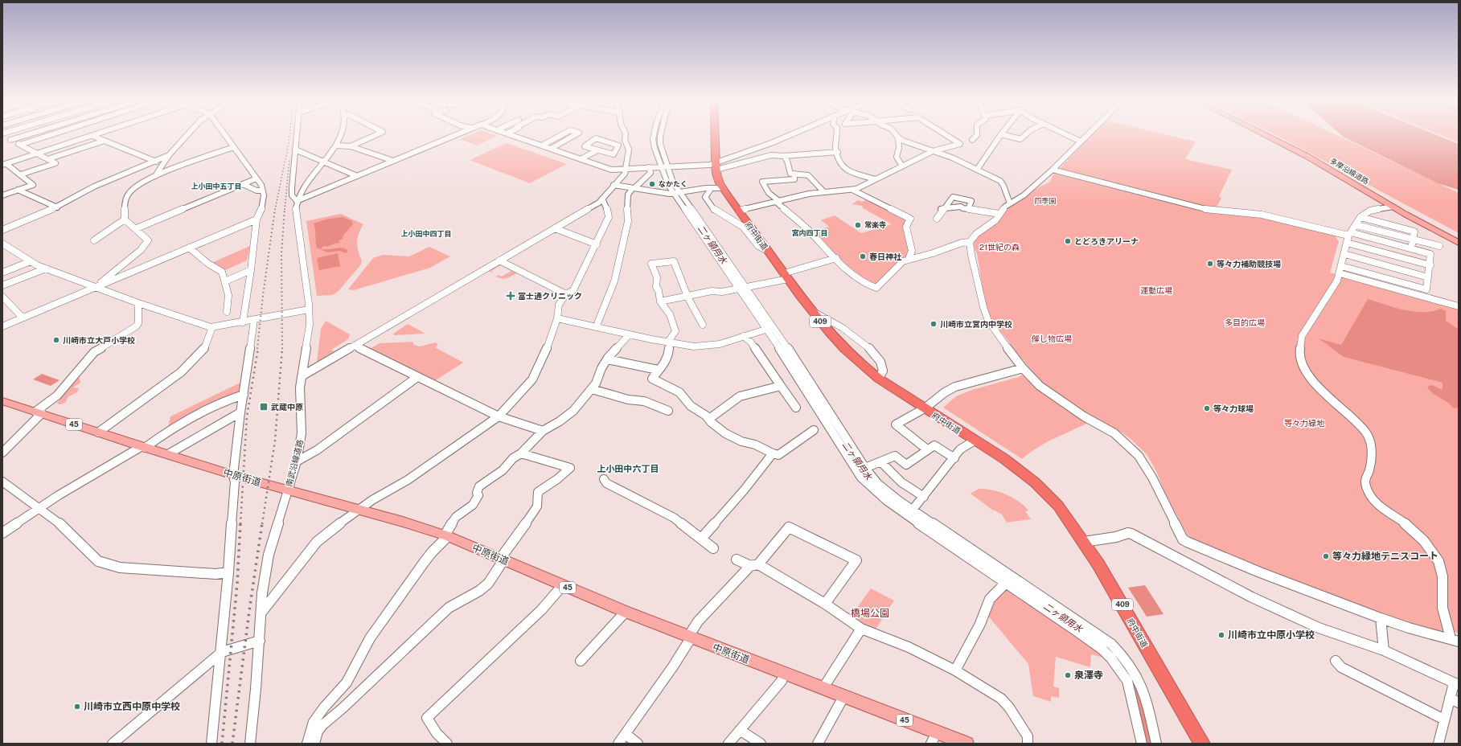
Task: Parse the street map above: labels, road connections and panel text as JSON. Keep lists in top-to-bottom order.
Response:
{
  "streets": {
    "highway": ["府中街道", "409"],
    "main road": ["多摩沿線道路", "45", "中原街道"],
    "street": ["南武沿線道路"]
  },
  "crossings": [
    ["南武沿線道路", "中原街道"]
  ],
  "districts": [
    "上小田中五丁目",
    "宮内四丁目",
    "上小田中四丁目",
    "上小田中六丁目"
  ],
  "water": ["二ヶ領用水"],
  "parks": [
    "四季園",
    "21世紀の森",
    "運動広場",
    "多目的広場",
    "催し物広場",
    "等々力緑地",
    "橋場公園"
  ],
  "places": {
    "other": [
      "なかたく",
      "常楽寺",
      "とどろきアリーナ",
      "春日神社",
      "等々力補助競技場",
      "川崎市立宮内中学校",
      "川崎市立大戸小学校",
      "等々力球場",
      "等々力緑地テニスコート",
      "川崎市立中原小学校",
      "泉澤寺",
      "川崎市立西中原中学校"
    ],
    "health": ["富士通クリニック"],
    "transit": ["武蔵中原"]
  }
}
